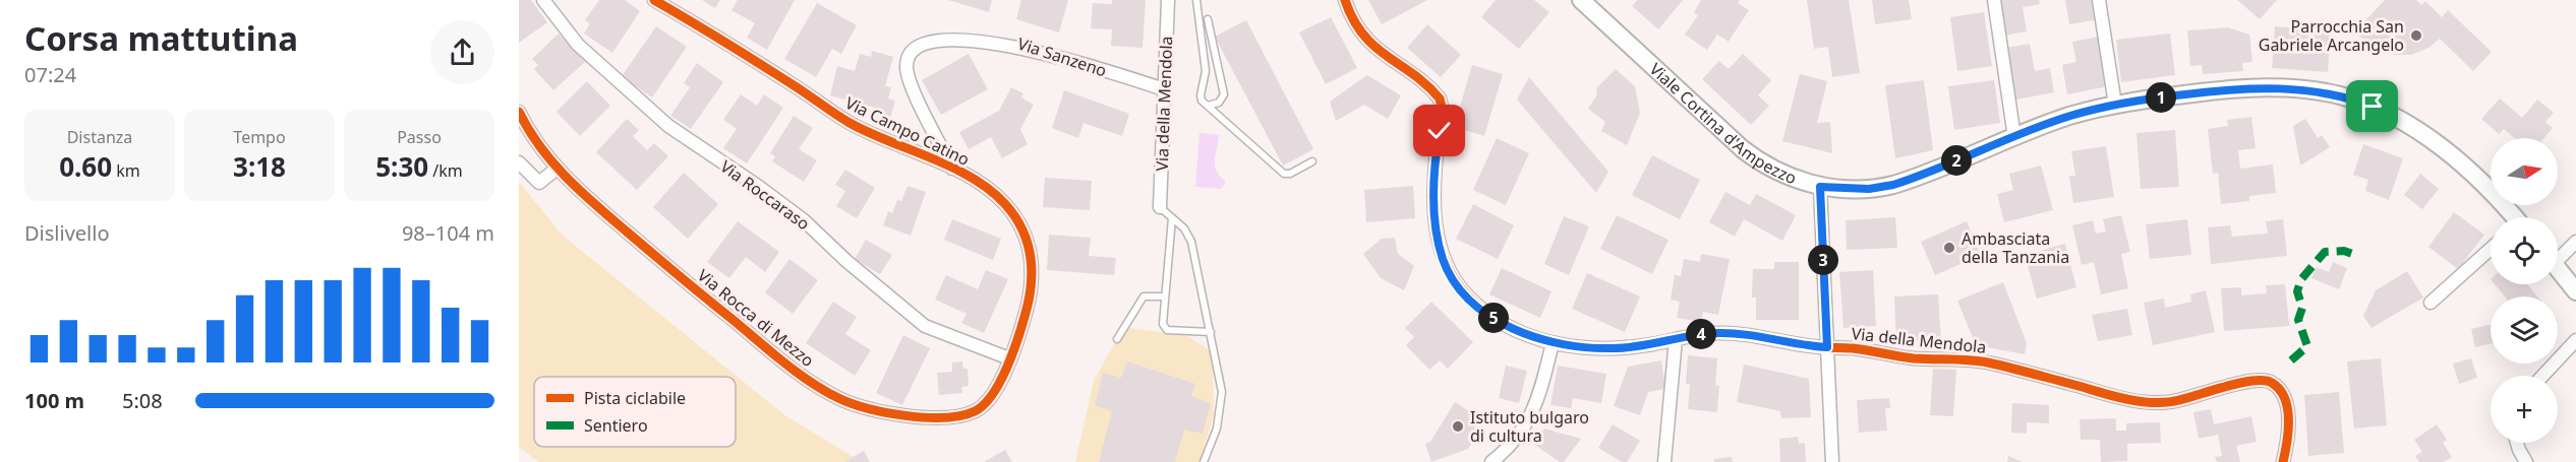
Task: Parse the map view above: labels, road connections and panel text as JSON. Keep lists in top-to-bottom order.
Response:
{
  "streets": {
    "street": [
      "Via Sanzeno",
      "Via della Mendola",
      "Viale Cortina d'Ampezzo",
      "Via Campo Catino",
      "Via Roccaraso",
      "Via Rocca di Mezzo"
    ]
  },
  "crossings": [
    ["Via Sanzeno", "Via della Mendola"],
    ["Via Sanzeno", "Via Campo Catino"],
    ["Via Campo Catino", "Via Roccaraso"],
    ["Via Campo Catino", "Via Rocca di Mezzo"],
    ["Via Roccaraso", "Via Rocca di Mezzo"]
  ],
  "places": ["Parrocchia San Gabriele Arcangelo", "Ambasciata della Tanzania", "Istituto bulgaro di cultura"],
  "legend": ["Pista ciclabile", "Sentiero"],
  "north": "right",
  "page": {
    "heading": ["Corsa mattutina", "07:24"],
    "pins": [
      "1",
      "2",
      "3",
      "5",
      "4"
    ],
    "stats": [
      ["Distanza", "0.60 km"],
      ["Tempo", "3:18"],
      ["Passo", "5:30 /km"]
    ],
    "map_buttons": "+",
    "chart": ["Dislivello", "98–104 m"],
    "list": [
      {
        "name": "100 m",
        "note": "5:08"
      }
    ]
  }
}
